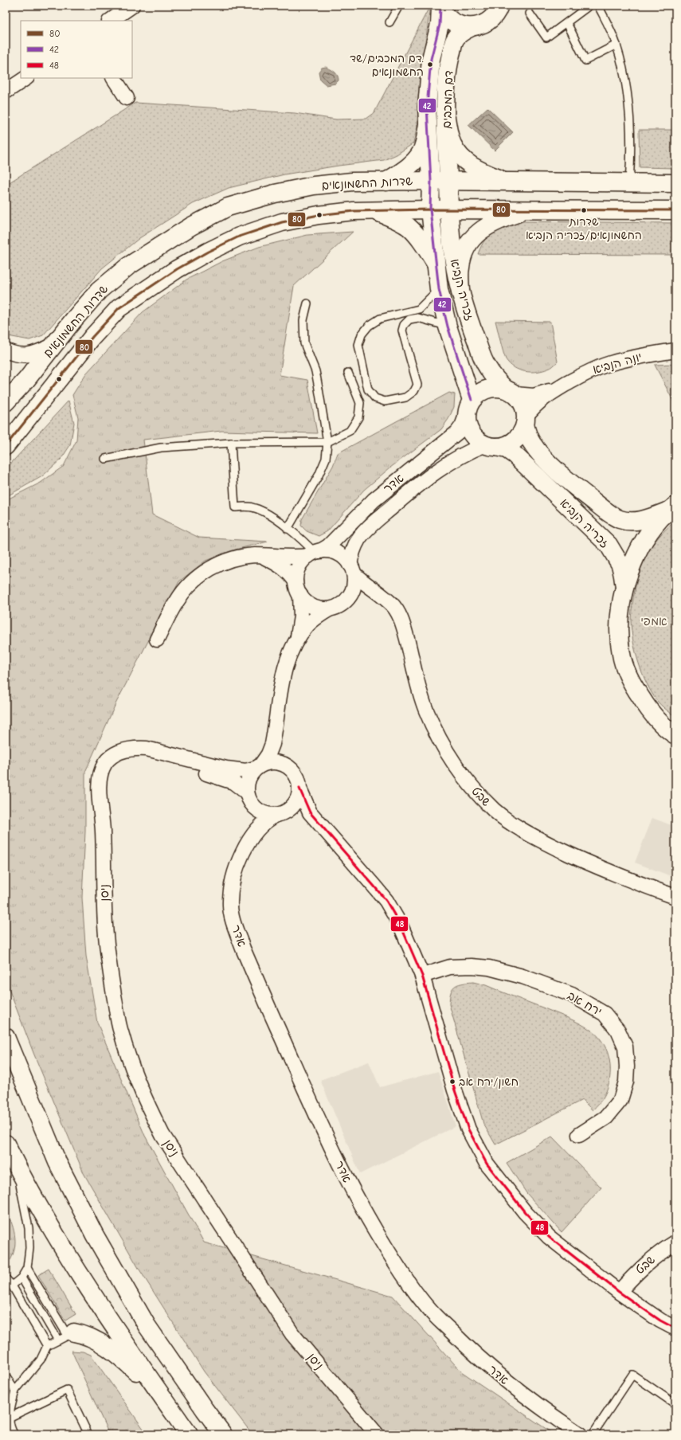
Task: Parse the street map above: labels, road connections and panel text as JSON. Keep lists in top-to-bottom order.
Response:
{
  "streets": {
    "main road": ["דם המכבים", "שדרות החשמונאים", "זכריה הנביא"],
    "street": [
      "יונה הנביא",
      "אדר",
      "שבט",
      "ניסן",
      "ירח אב"
    ]
  },
  "crossings": [
    ["דם המכבים", "שדרות החשמונאים"],
    ["דם המכבים", "זכריה הנביא"],
    ["שדרות החשמונאים", "זכריה הנביא"],
    ["זכריה הנביא", "יונה הנביא"],
    ["זכריה הנביא", "אדר"],
    ["יונה הנביא", "אדר"],
    ["אדר", "שבט"],
    ["אדר", "ניסן"]
  ],
  "parks": ["אמפי"],
  "places": ["דם המכבים/שד. החשמונאים", "שדרות החשמונאים/זכריה הנביא", "חשון/ירח אב"],
  "lines": ["transit line 42", "transit line 80", "transit line 48"],
  "legend": ["80", "42", "48"]
}
